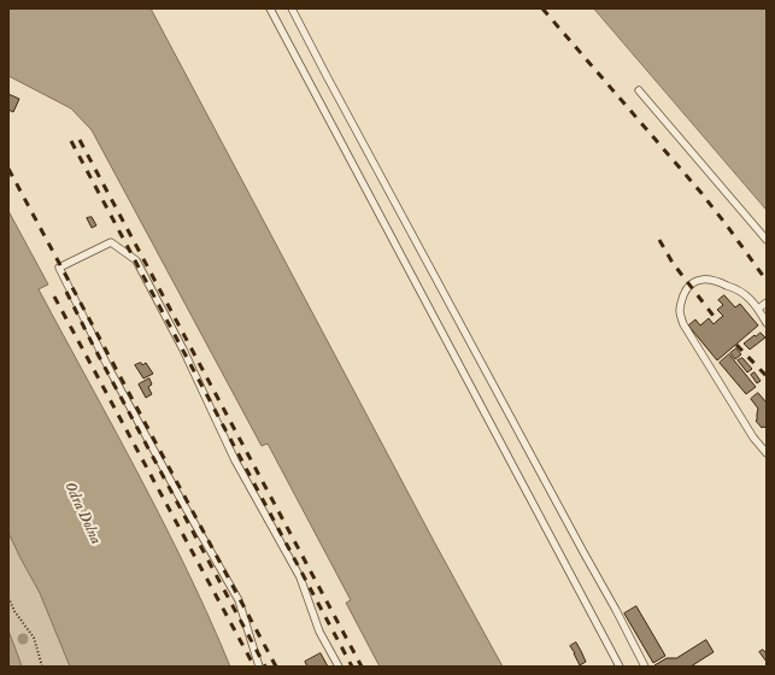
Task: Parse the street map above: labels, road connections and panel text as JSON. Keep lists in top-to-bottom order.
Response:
{
  "water": ["Odra Dolna"]
}
